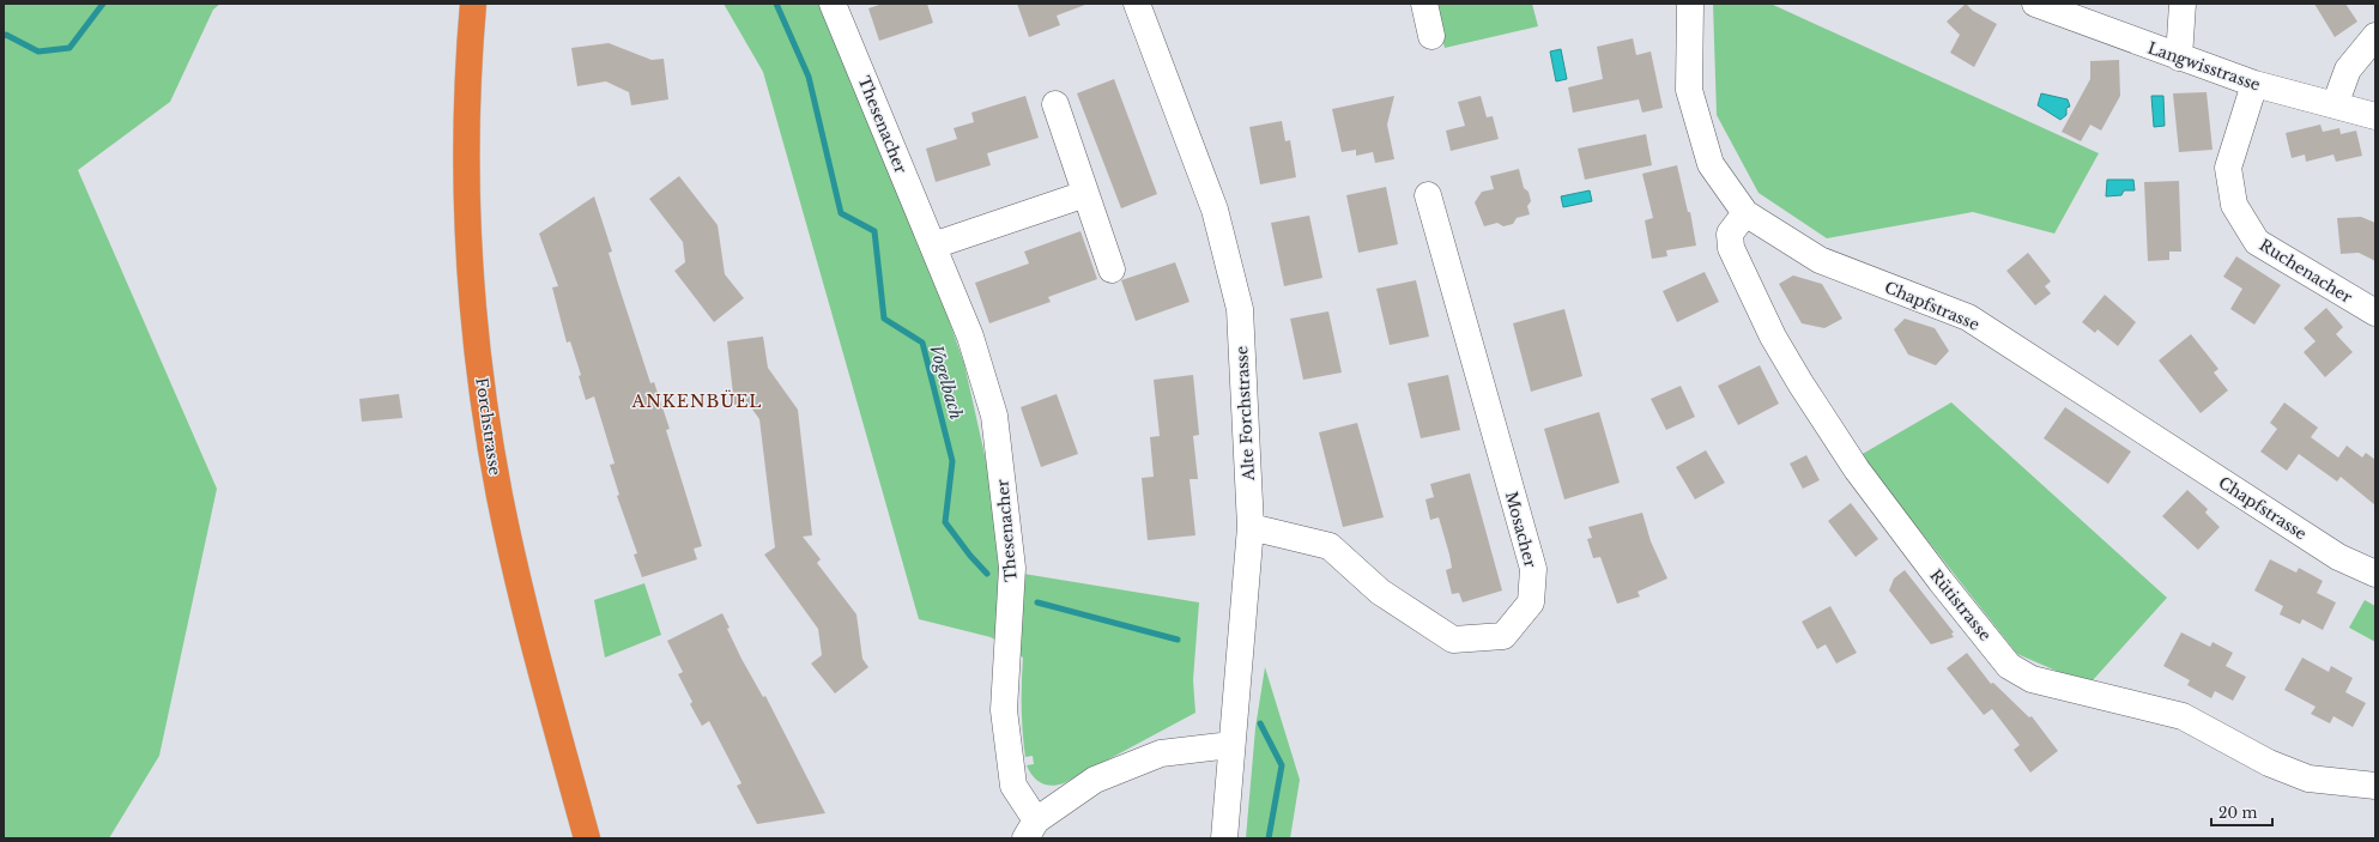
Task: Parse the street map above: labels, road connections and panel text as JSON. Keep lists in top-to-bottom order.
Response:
{
  "streets": {
    "highway": ["Forchstrasse"],
    "street": [
      "Langwisstrasse",
      "Thesenacher",
      "Ruchenacher",
      "Chapfstrasse",
      "Alte Forchstrasse",
      "Mosacher",
      "Rütistrasse"
    ]
  },
  "crossings": [
    ["Langwisstrasse", "Ruchenacher"],
    ["Chapfstrasse", "Rütistrasse"],
    ["Alte Forchstrasse", "Mosacher"]
  ],
  "districts": ["ANKENBÜEL"],
  "water": ["Vogelbach"],
  "scale_bar": "20 m"
}
